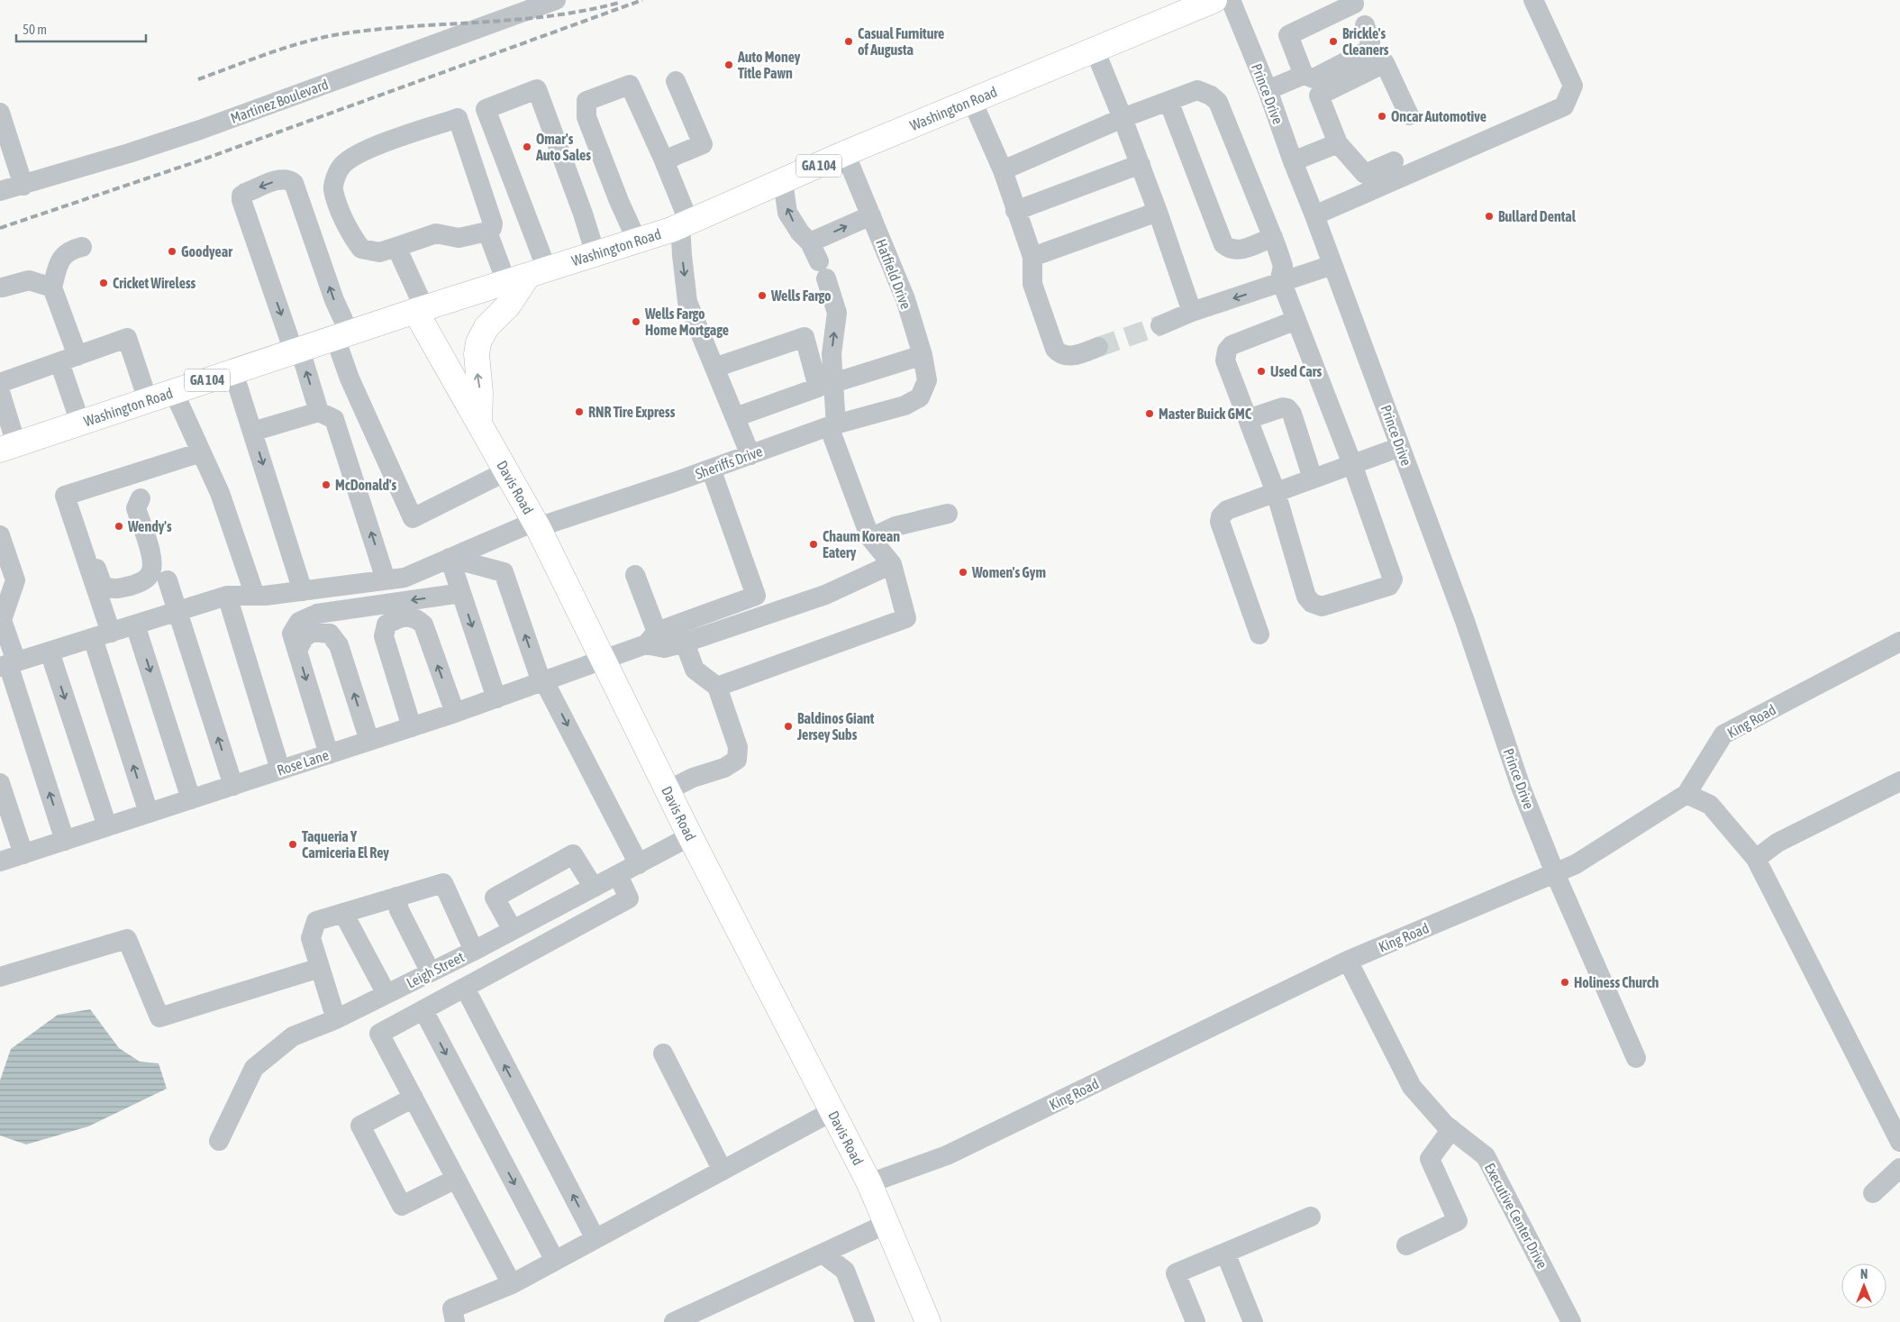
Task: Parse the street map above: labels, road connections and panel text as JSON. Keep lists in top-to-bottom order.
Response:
{
  "streets": {
    "main road": ["Washington Road", "GA 104", "Davis Road"],
    "street": [
      "Prince Drive",
      "Martinez Boulevard",
      "Hatfield Drive",
      "Sheriffs Drive",
      "King Road",
      "Rose Lane",
      "Leigh Street",
      "Executive Center Drive"
    ]
  },
  "crossings": [
    ["Prince Drive", "King Road"],
    ["Washington Road", "Hatfield Drive"],
    ["Washington Road", "Davis Road"],
    ["Hatfield Drive", "Sheriffs Drive"],
    ["Sheriffs Drive", "Davis Road"],
    ["Sheriffs Drive", "Rose Lane"],
    ["Davis Road", "King Road"],
    ["Davis Road", "Rose Lane"],
    ["Davis Road", "Leigh Street"],
    ["King Road", "Executive Center Drive"]
  ],
  "places": [
    "Casual Furniture of Augusta",
    "Brickle's Cleaners",
    "Auto Money Title Pawn",
    "Oncar Automotive",
    "Omar's Auto Sales",
    "Bullard Dental",
    "Goodyear",
    "Cricket Wireless",
    "Wells Fargo",
    "Wells Fargo Home Mortgage",
    "Used Cars",
    "RNR Tire Express",
    "Master Buick GMC",
    "McDonald's",
    "Wendy's",
    "Chaum Korean Eatery",
    "Women's Gym",
    "Baldinos Giant Jersey Subs",
    "Taqueria Y Carniceria El Rey",
    "Holiness Church"
  ],
  "scale_bar": "50 m",
  "north": "top"
}
